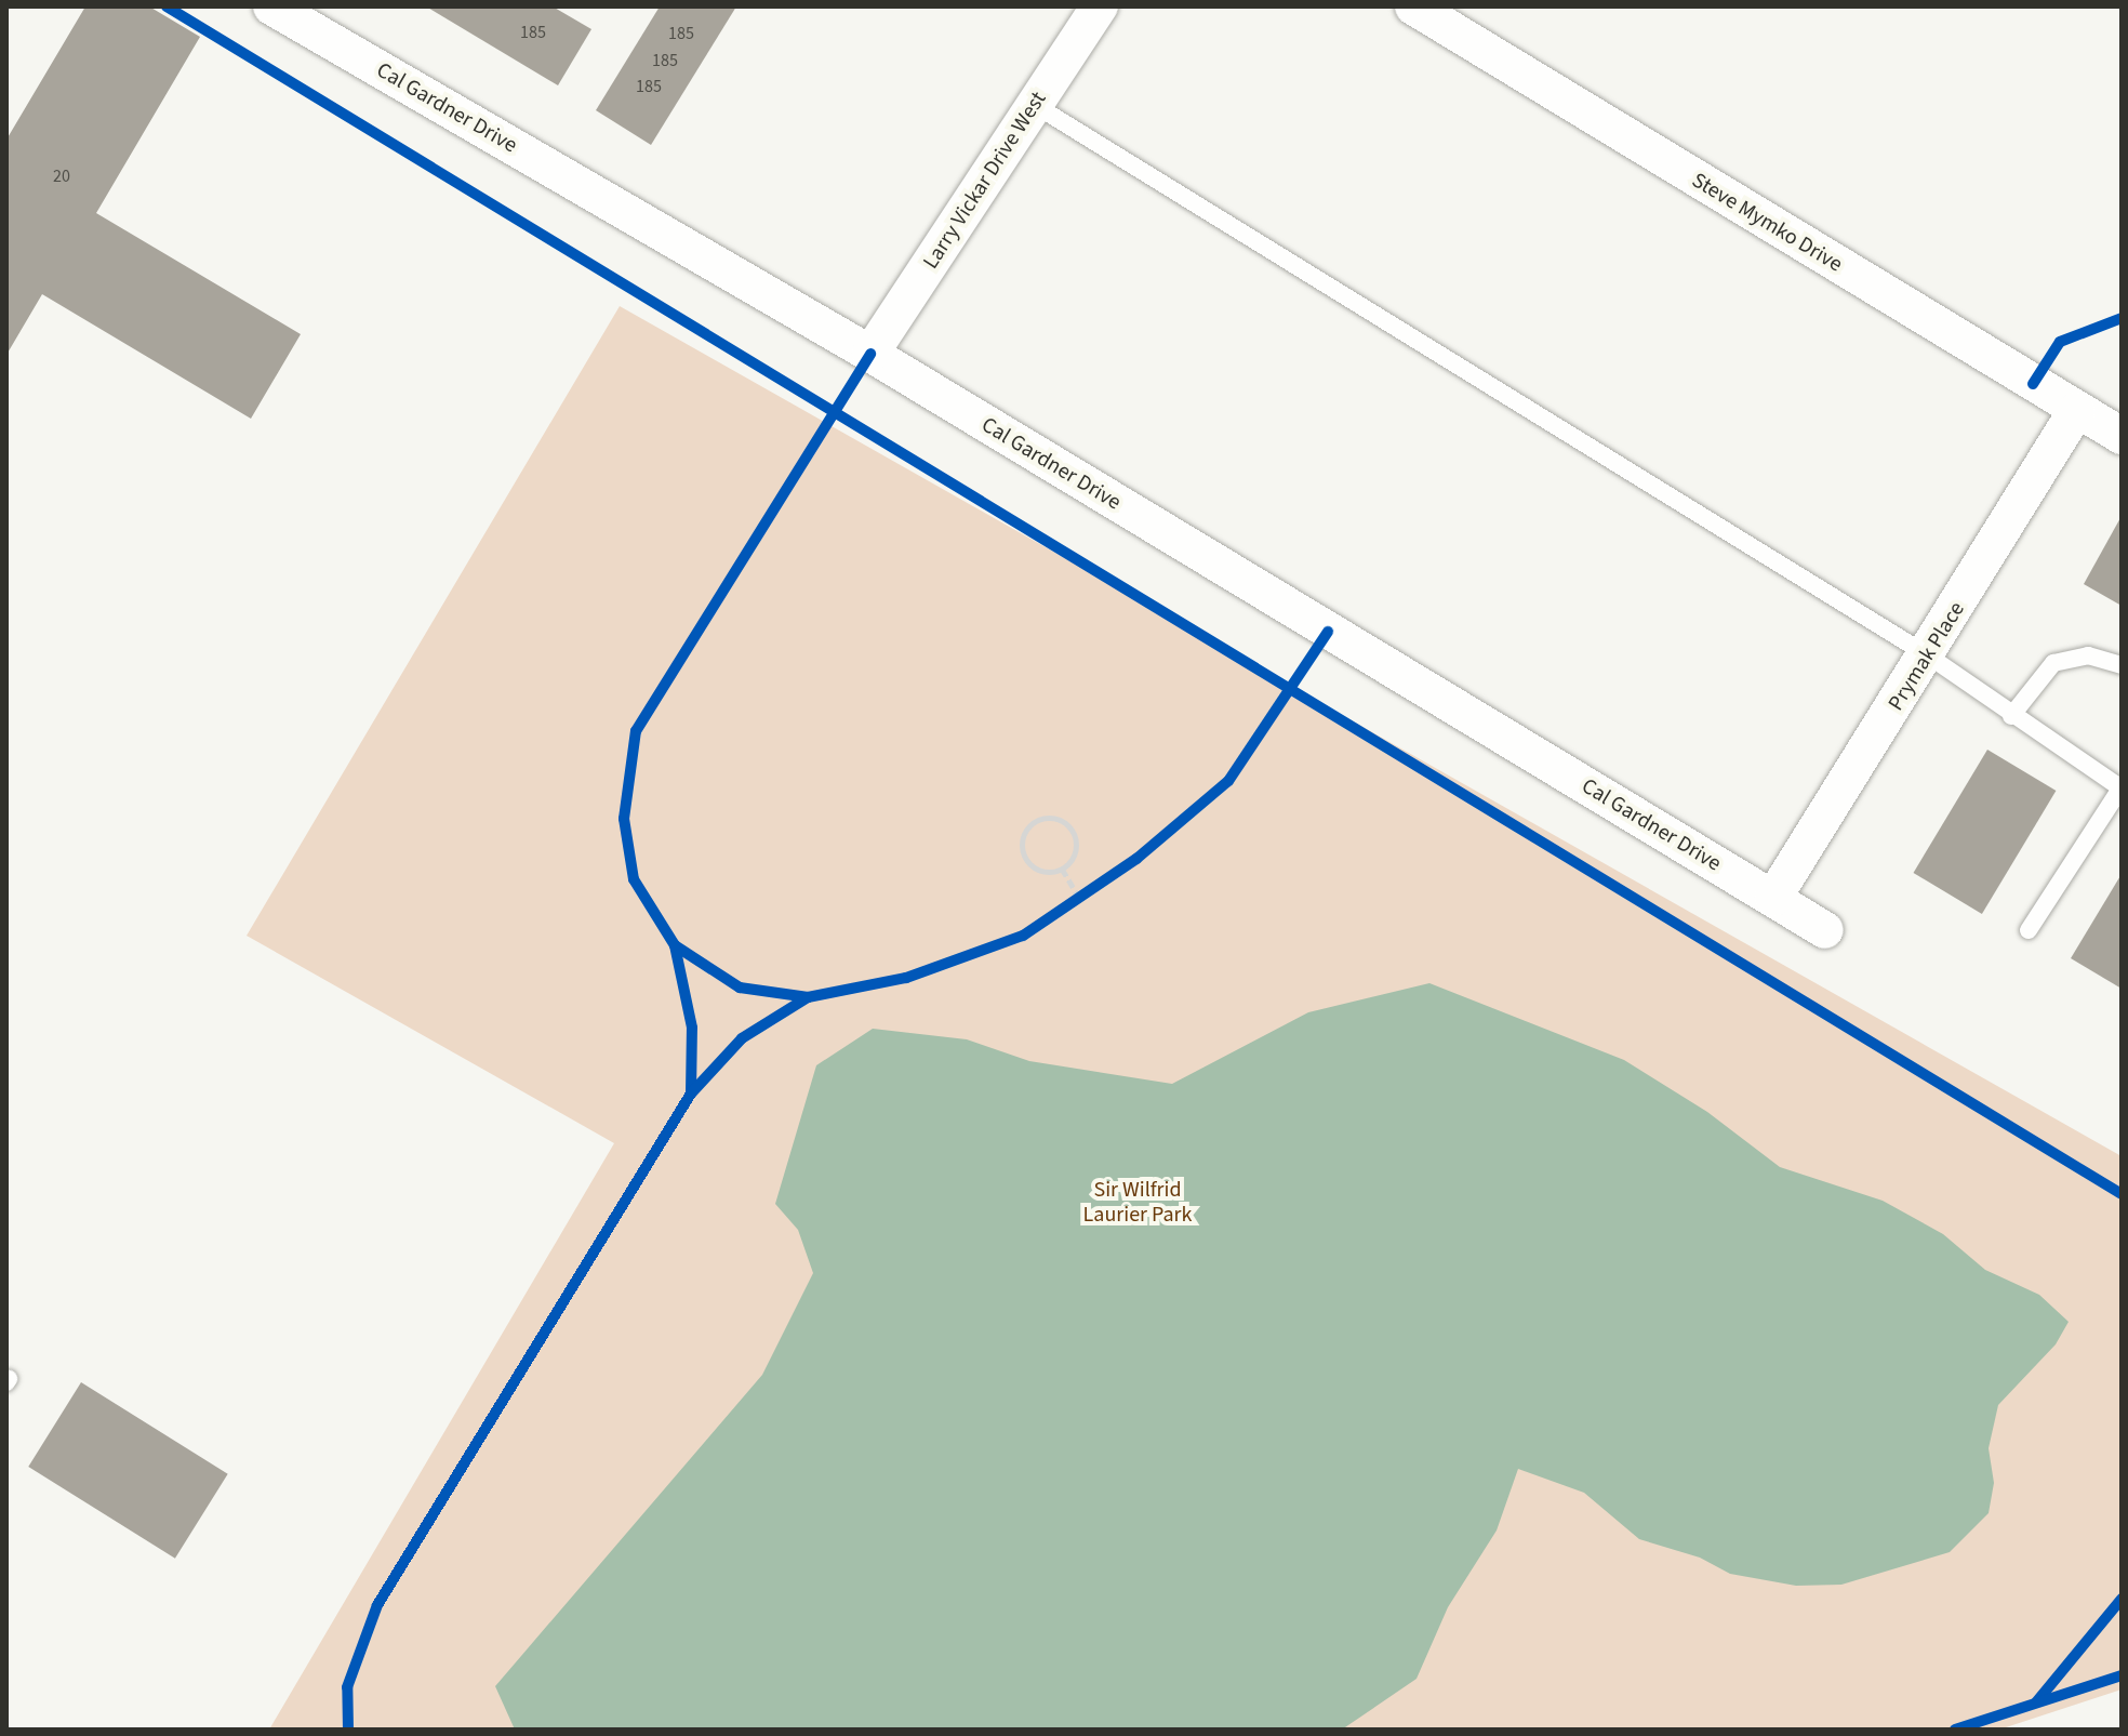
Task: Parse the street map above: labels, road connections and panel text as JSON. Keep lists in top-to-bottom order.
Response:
{
  "streets": {
    "street": [
      "Cal Gardner Drive",
      "Larry Vickar Drive West",
      "Steve Mymko Drive",
      "Prymak Place"
    ]
  },
  "crossings": [
    ["Cal Gardner Drive", "Larry Vickar Drive West"],
    ["Cal Gardner Drive", "Prymak Place"],
    ["Steve Mymko Drive", "Prymak Place"]
  ],
  "parks": ["Sir Wilfrid Laurier Park"],
  "house_numbers": [
    "185",
    "185",
    "185",
    "185",
    "20"
  ]
}
